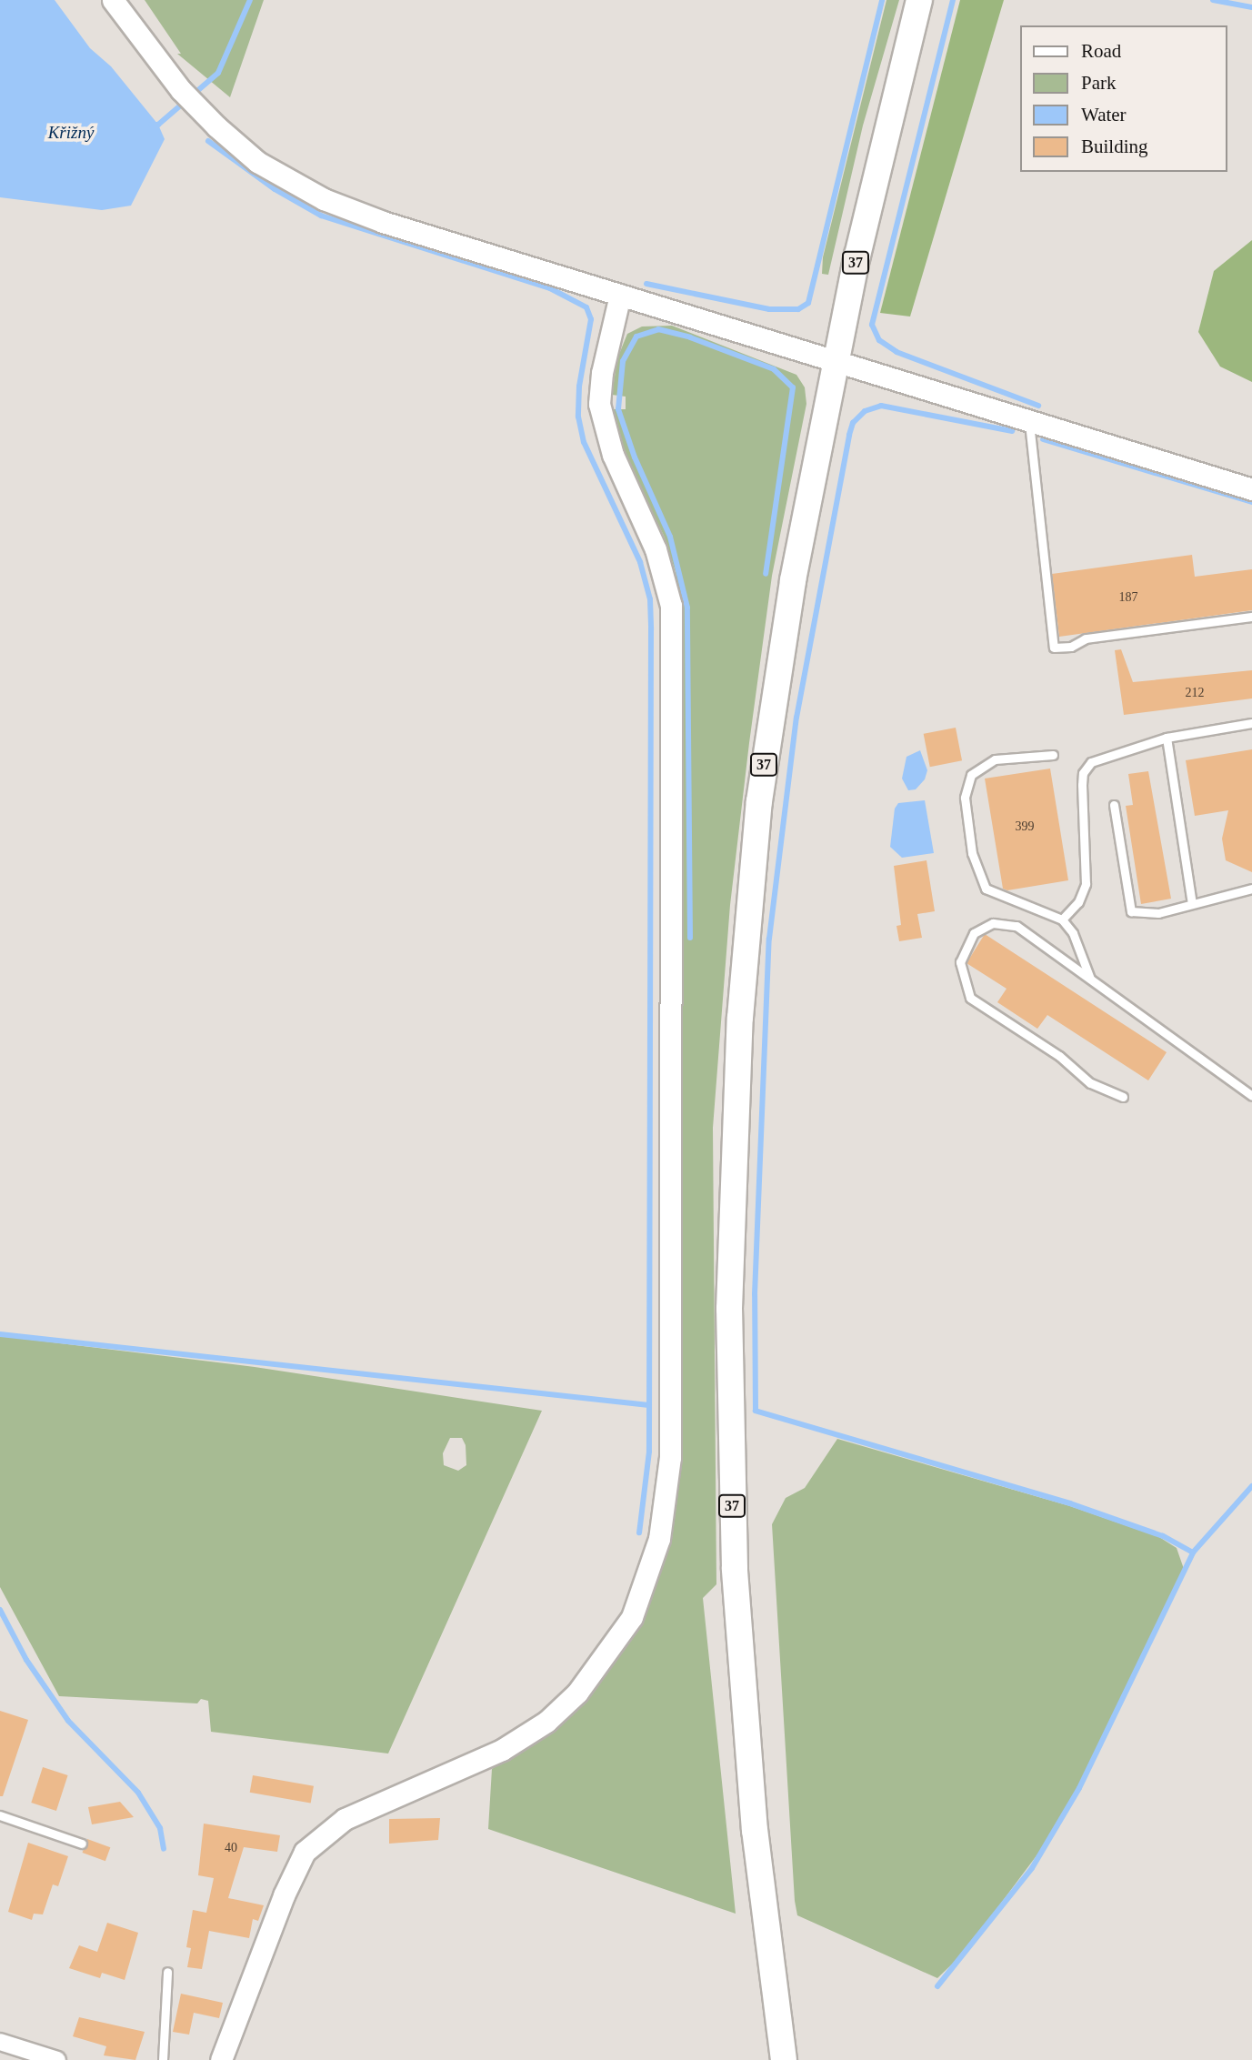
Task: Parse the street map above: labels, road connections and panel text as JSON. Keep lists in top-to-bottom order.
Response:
{
  "streets": {
    "main road": ["37"]
  },
  "water": ["Křižný"],
  "house_numbers": [
    "187",
    "212",
    "399",
    "40"
  ],
  "legend": [
    "Road",
    "Park",
    "Water",
    "Building"
  ]
}
